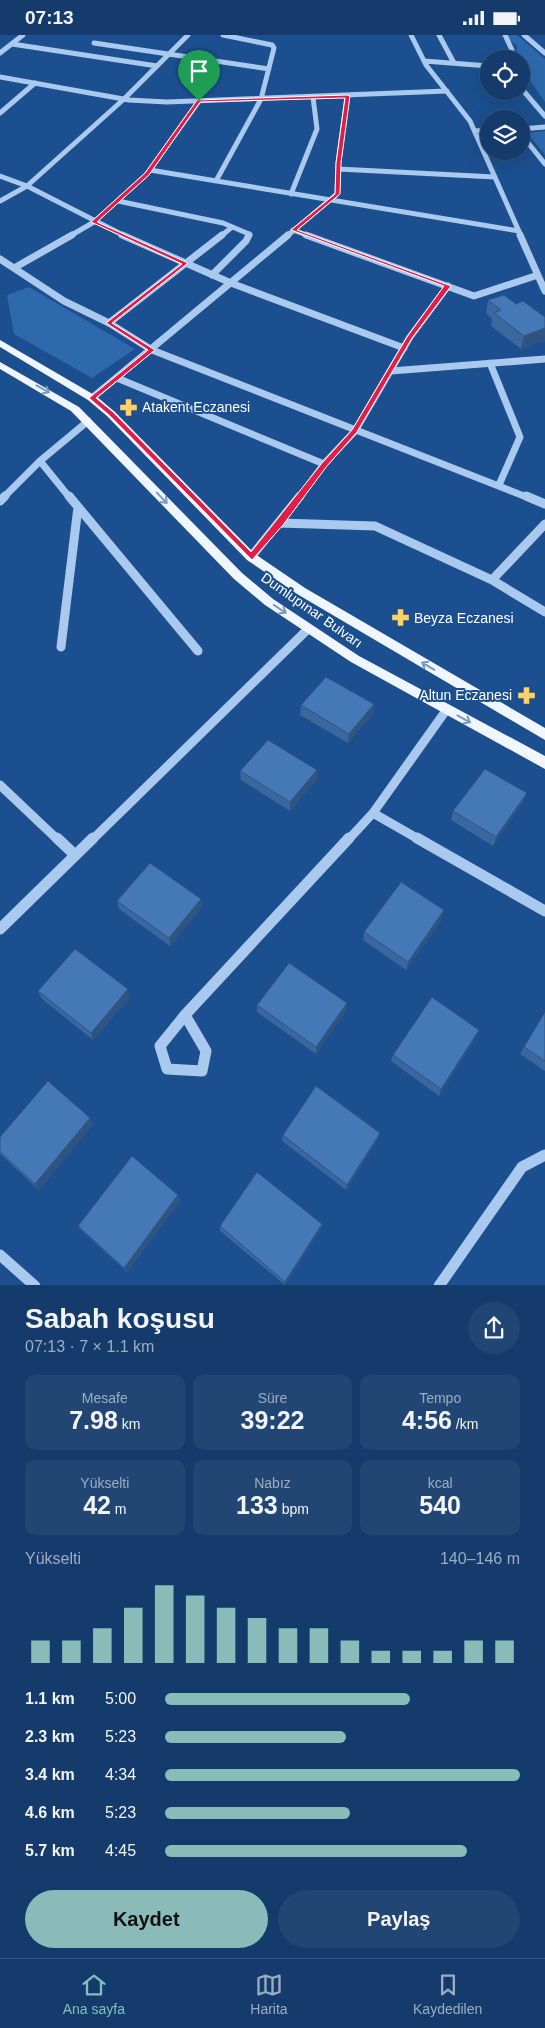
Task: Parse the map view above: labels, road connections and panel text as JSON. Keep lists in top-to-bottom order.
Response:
{
  "streets": {
    "main road": ["Dumlupınar Bulvarı"]
  },
  "places": {
    "pharmacy": ["Atakent Eczanesi", "Beyza Eczanesi", "Altun Eczanesi"]
  },
  "page": {
    "status": "07:13",
    "heading": ["Sabah koşusu", "07:13 · 7 × 1.1 km"],
    "stats": [
      ["Mesafe", "7.98 km"],
      ["Süre", "39:22"],
      ["Tempo", "4:56 /km"],
      ["Yükselti", "42 m"],
      ["Nabız", "133 bpm"],
      ["kcal", "540"]
    ],
    "chart": ["Yükselti", "140–146 m"],
    "list": [
      {
        "name": "1.1 km",
        "note": "5:00"
      },
      {
        "name": "2.3 km",
        "note": "5:23"
      },
      {
        "name": "3.4 km",
        "note": "4:34"
      },
      {
        "name": "4.6 km",
        "note": "5:23"
      },
      {
        "name": "5.7 km",
        "note": "4:45"
      }
    ],
    "buttons": ["Kaydet", "Paylaş"],
    "tabs": ["Ana sayfa", "Harita", "Kaydedilen"]
  }
}
